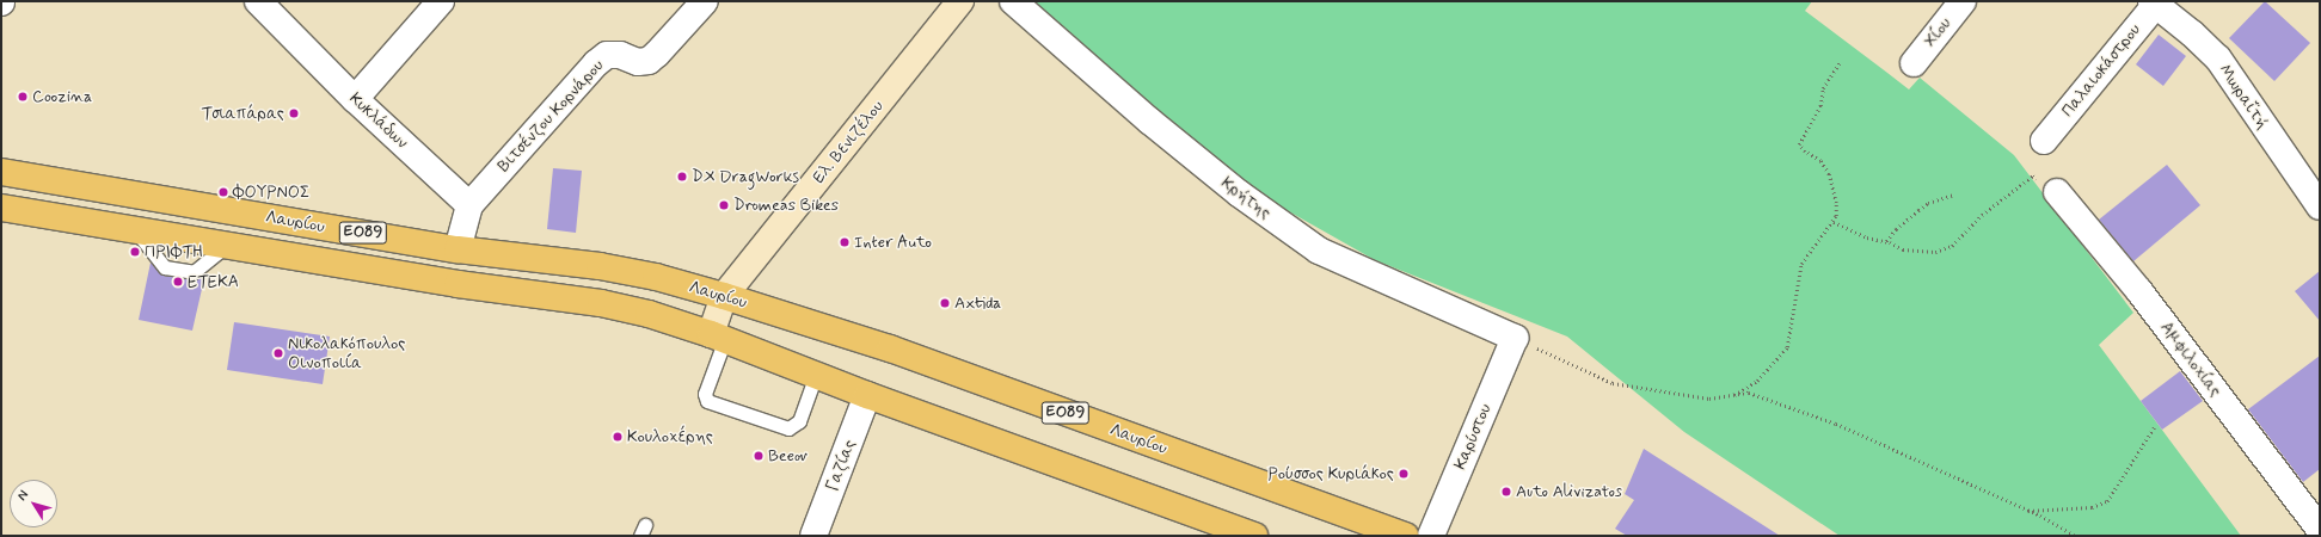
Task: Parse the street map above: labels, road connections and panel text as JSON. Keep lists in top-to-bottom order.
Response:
{
  "streets": {
    "main road": ["Λαυρίου", "ΕΟ89"],
    "street": [
      "Χίου",
      "Παλαιοκάστρου",
      "Μωραΐτή",
      "Βιτσένζου Κορνάρου",
      "Κυκλάδων",
      "Ελ. Βενιζέλου",
      "Κρήτης",
      "Αμφιλοχίας",
      "Καρύστου",
      "Γαζίας"
    ]
  },
  "crossings": [
    ["Παλαιοκάστρου", "Μωραΐτή"],
    ["Βιτσένζου Κορνάρου", "Κυκλάδων"],
    ["Ελ. Βενιζέλου", "Λαυρίου"],
    ["Κρήτης", "Καρύστου"],
    ["Λαυρίου", "Γαζίας"]
  ],
  "places": [
    "Coozina",
    "Τσιαπάρας",
    "DX DragWorks",
    "ΦΟΥΡΝΟΣ",
    "Dromeas Bikes",
    "Inter Auto",
    "ΠΡΙΦΤΗ",
    "ΕΤΕΚΑ",
    "Axtida",
    "Νικολακόπουλος Οινοποιία",
    "Κουλοχέρης",
    "Beeov",
    "Ρούσσος Κυριάκος",
    "Auto Alivizatos"
  ],
  "north": "top left"
}
